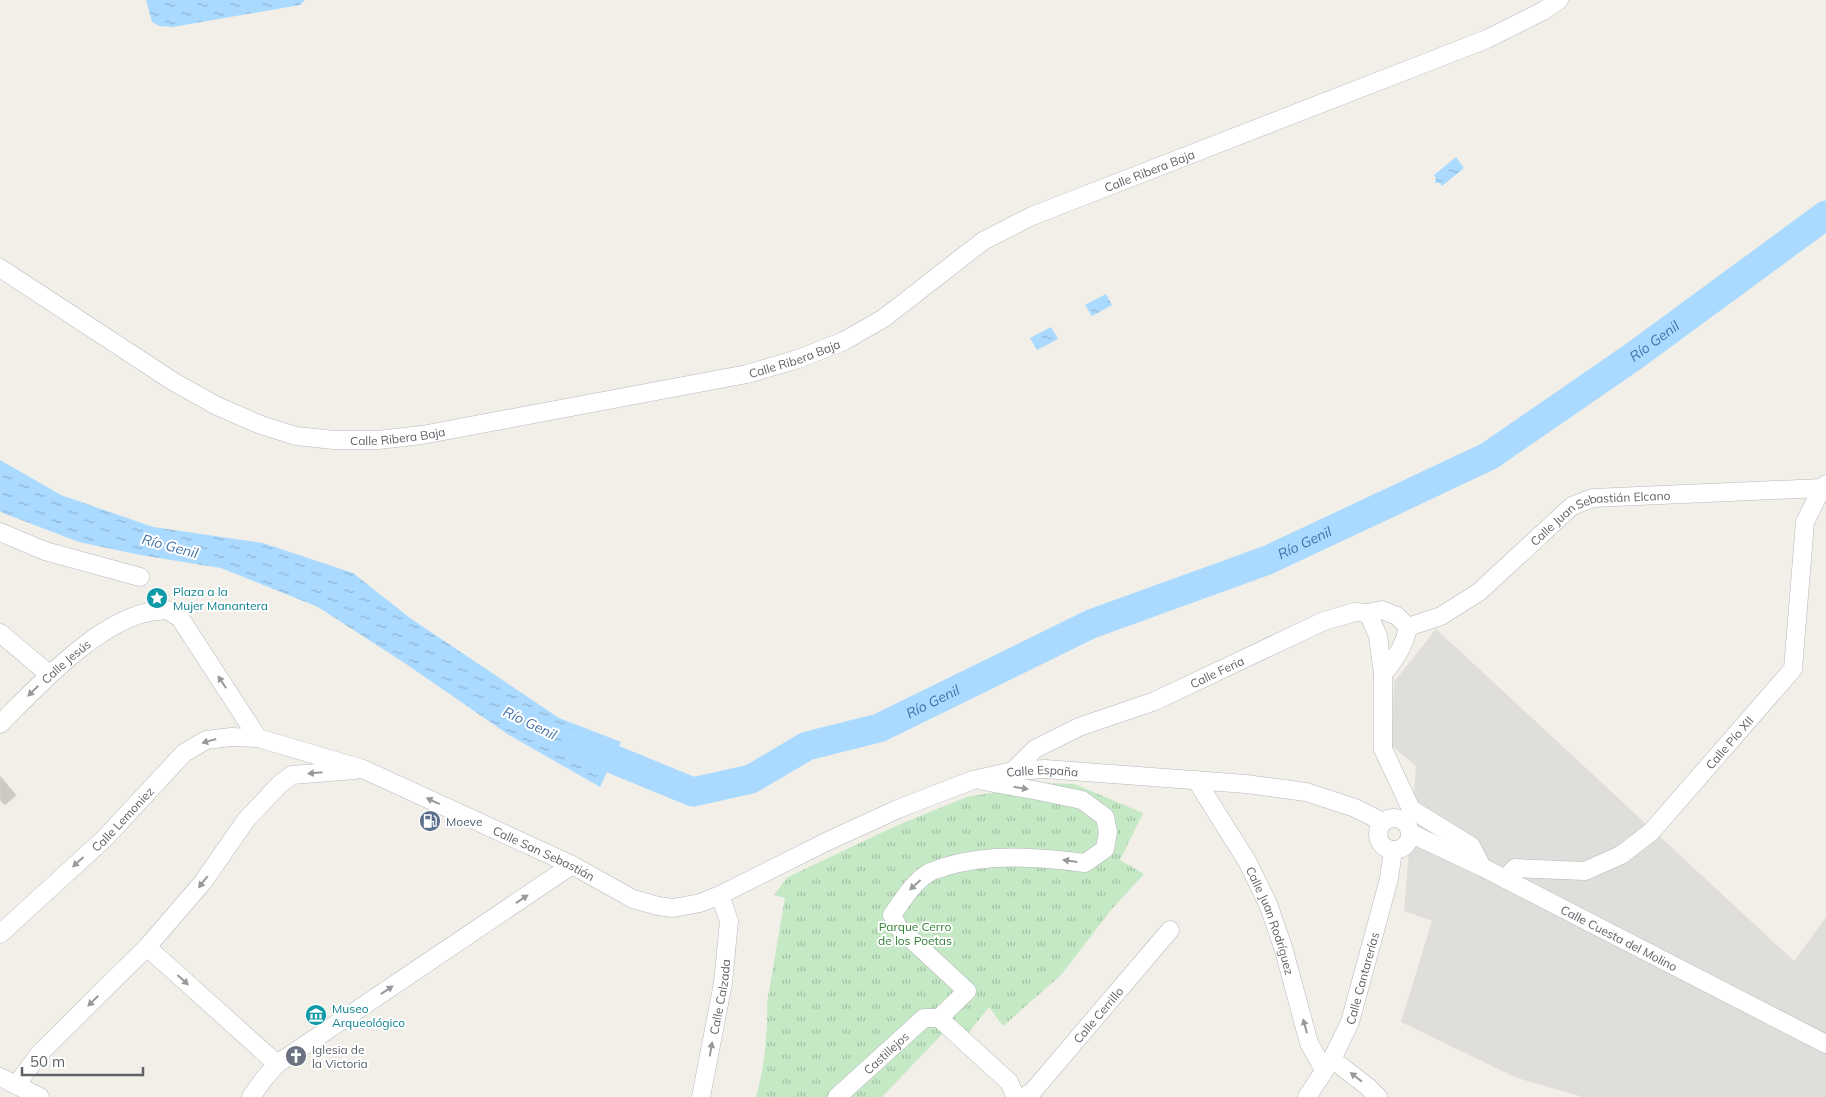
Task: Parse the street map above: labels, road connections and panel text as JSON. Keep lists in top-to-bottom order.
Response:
{
  "streets": {
    "street": [
      "Calle Ribera Baja",
      "Calle Juan Sebastián Elcano",
      "Calle Jesús",
      "Calle Feria",
      "Calle Pío XII",
      "Calle España",
      "Calle Lemoniez",
      "Calle San Sebastián",
      "Calle Juan Rodríguez",
      "Calle Cuesta del Molino",
      "Calle Cantarerías",
      "Calle Calzada",
      "Calle Cerrillo",
      "Castillejos"
    ]
  },
  "crossings": [
    ["Calle Juan Sebastián Elcano", "Calle Pío XII"],
    ["Calle Jesús", "Calle Lemoniez"],
    ["Calle Jesús", "Calle San Sebastián"],
    ["Calle Feria", "Calle España"],
    ["Calle Pío XII", "Calle Cuesta del Molino"],
    ["Calle España", "Calle San Sebastián"],
    ["Calle España", "Calle Juan Rodríguez"],
    ["Calle España", "Calle Cuesta del Molino"],
    ["Calle España", "Calle Cantarerías"],
    ["Calle España", "Calle Calzada"],
    ["Calle Lemoniez", "Calle San Sebastián"],
    ["Calle San Sebastián", "Calle Calzada"],
    ["Calle Juan Rodríguez", "Calle Cantarerías"],
    ["Calle Cuesta del Molino", "Calle Cantarerías"]
  ],
  "one_way": ["Calle San Sebastián", "Calle Juan Rodríguez", "Calle Calzada"],
  "water": ["Río Genil"],
  "parks": ["Parque Cerro de los Poetas"],
  "places": {
    "place": ["Plaza a la Mujer Manantera"],
    "fuel station": ["Moeve"],
    "museum": ["Museo Arqueológico"],
    "church": ["Iglesia de la Victoria"]
  },
  "scale_bar": "50 m"
}
